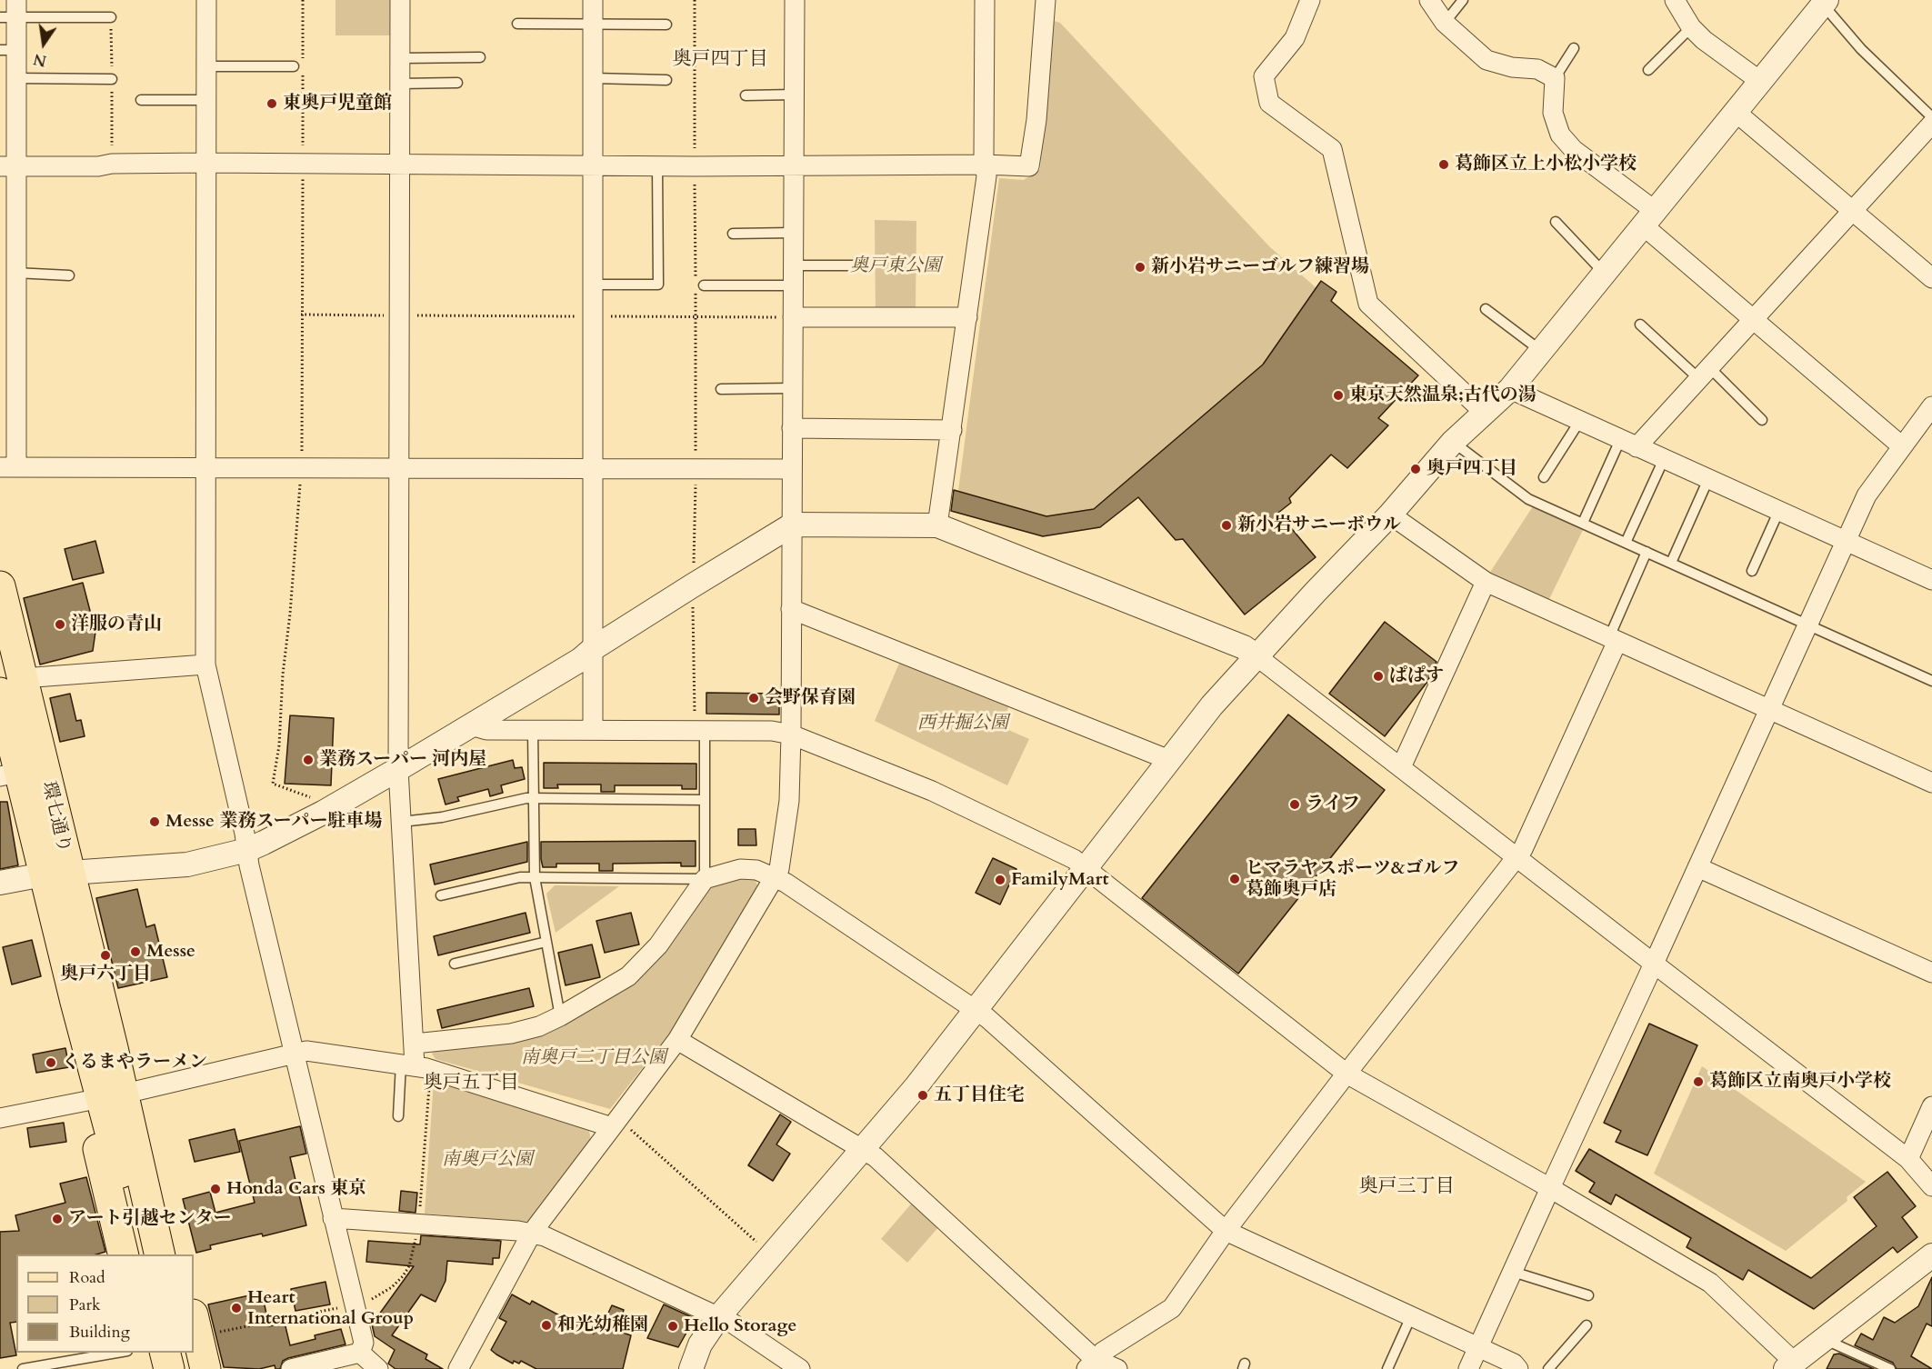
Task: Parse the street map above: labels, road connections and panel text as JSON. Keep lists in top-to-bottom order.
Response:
{
  "streets": {
    "main road": ["環七通り"]
  },
  "districts": ["奥戸四丁目", "奥戸五丁目", "奥戸三丁目"],
  "parks": [
    "奥戸東公園",
    "西井掘公園",
    "南奥戸二丁目公園",
    "南奥戸公園"
  ],
  "places": [
    "東奥戸児童館",
    "葛飾区立上小松小学校",
    "新小岩サニーゴルフ練習場",
    "東京天然温泉;古代の湯",
    "奥戸四丁目",
    "新小岩サニーボウル",
    "洋服の青山",
    "ぱぱす",
    "会野保育園",
    "業務スーパー 河内屋",
    "ライフ",
    "Messe 業務スーパー駐車場",
    "ヒマラヤスポーツ&ゴルフ 葛飾奥戸店",
    "FamilyMart",
    "Messe",
    "奥戸六丁目",
    "くるまやラーメン",
    "葛飾区立南奥戸小学校",
    "五丁目住宅",
    "Honda Cars 東京",
    "アート引越センター",
    "Heart International Group",
    "和光幼稚園",
    "Hello Storage"
  ],
  "legend": ["Road", "Park", "Building"],
  "north": "bottom"
}
